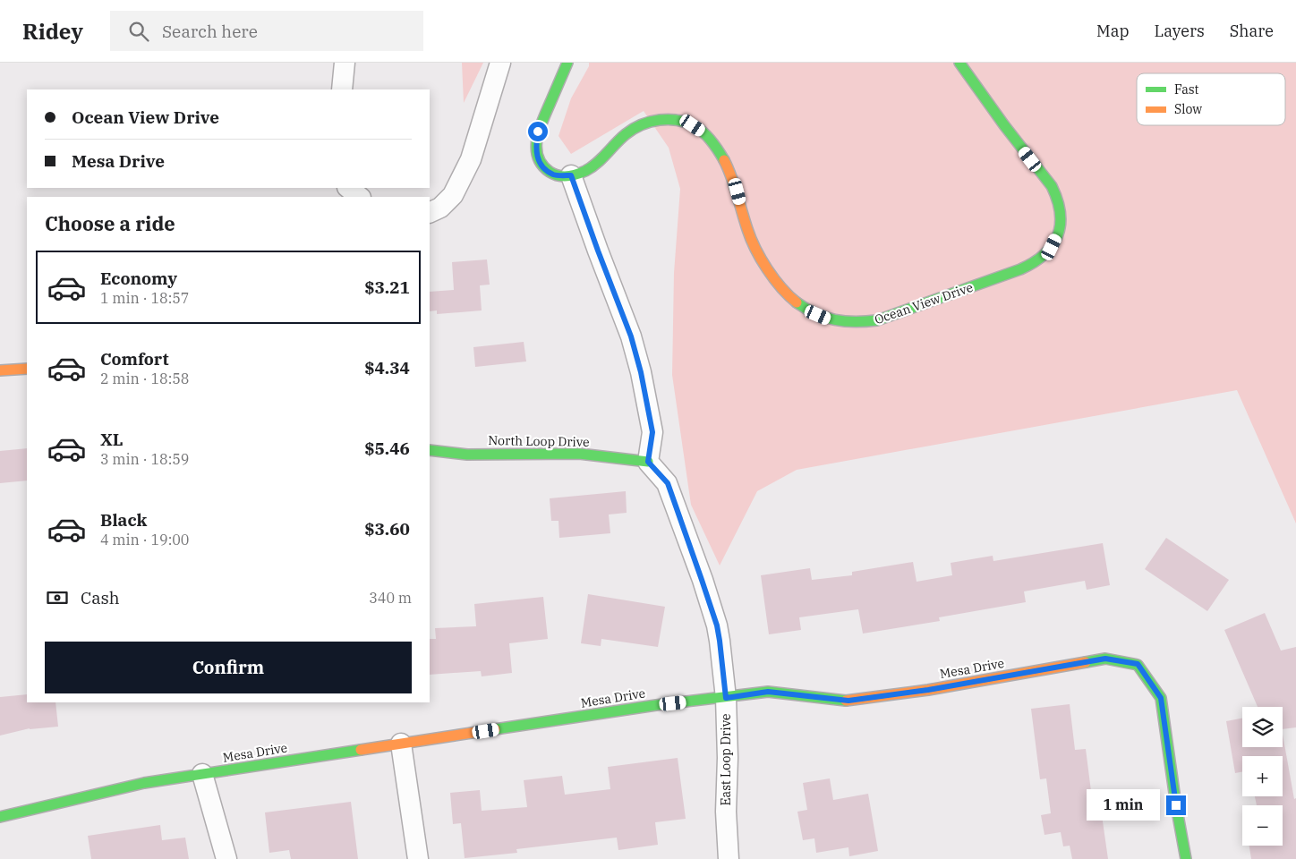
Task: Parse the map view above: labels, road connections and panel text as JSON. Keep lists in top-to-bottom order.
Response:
{
  "streets": {
    "street": [
      "Ocean View Drive",
      "North Loop Drive",
      "Mesa Drive",
      "East Loop Drive"
    ]
  },
  "crossings": [
    ["North Loop Drive", "East Loop Drive"],
    ["Mesa Drive", "East Loop Drive"]
  ],
  "legend": ["Fast", "Slow"],
  "page": {
    "header": "Ridey",
    "search": "Search here",
    "nav": ["Map", "Layers", "Share"],
    "banner": ["Ocean View Drive", "Mesa Drive"],
    "heading": "Choose a ride",
    "list": [
      {
        "name": "Economy",
        "note": "1 min · 18:57",
        "value": "$3.21"
      },
      {
        "name": "Comfort",
        "note": "2 min · 18:58",
        "value": "$4.34"
      },
      {
        "name": "XL",
        "note": "3 min · 18:59",
        "value": "$5.46"
      },
      {
        "name": "Black",
        "note": "4 min · 19:00",
        "value": "$3.60"
      }
    ],
    "pay": ["Cash", "340 m"],
    "buttons": "Confirm",
    "map_buttons": ["+", "−"],
    "bubble": "1 min"
  }
}
